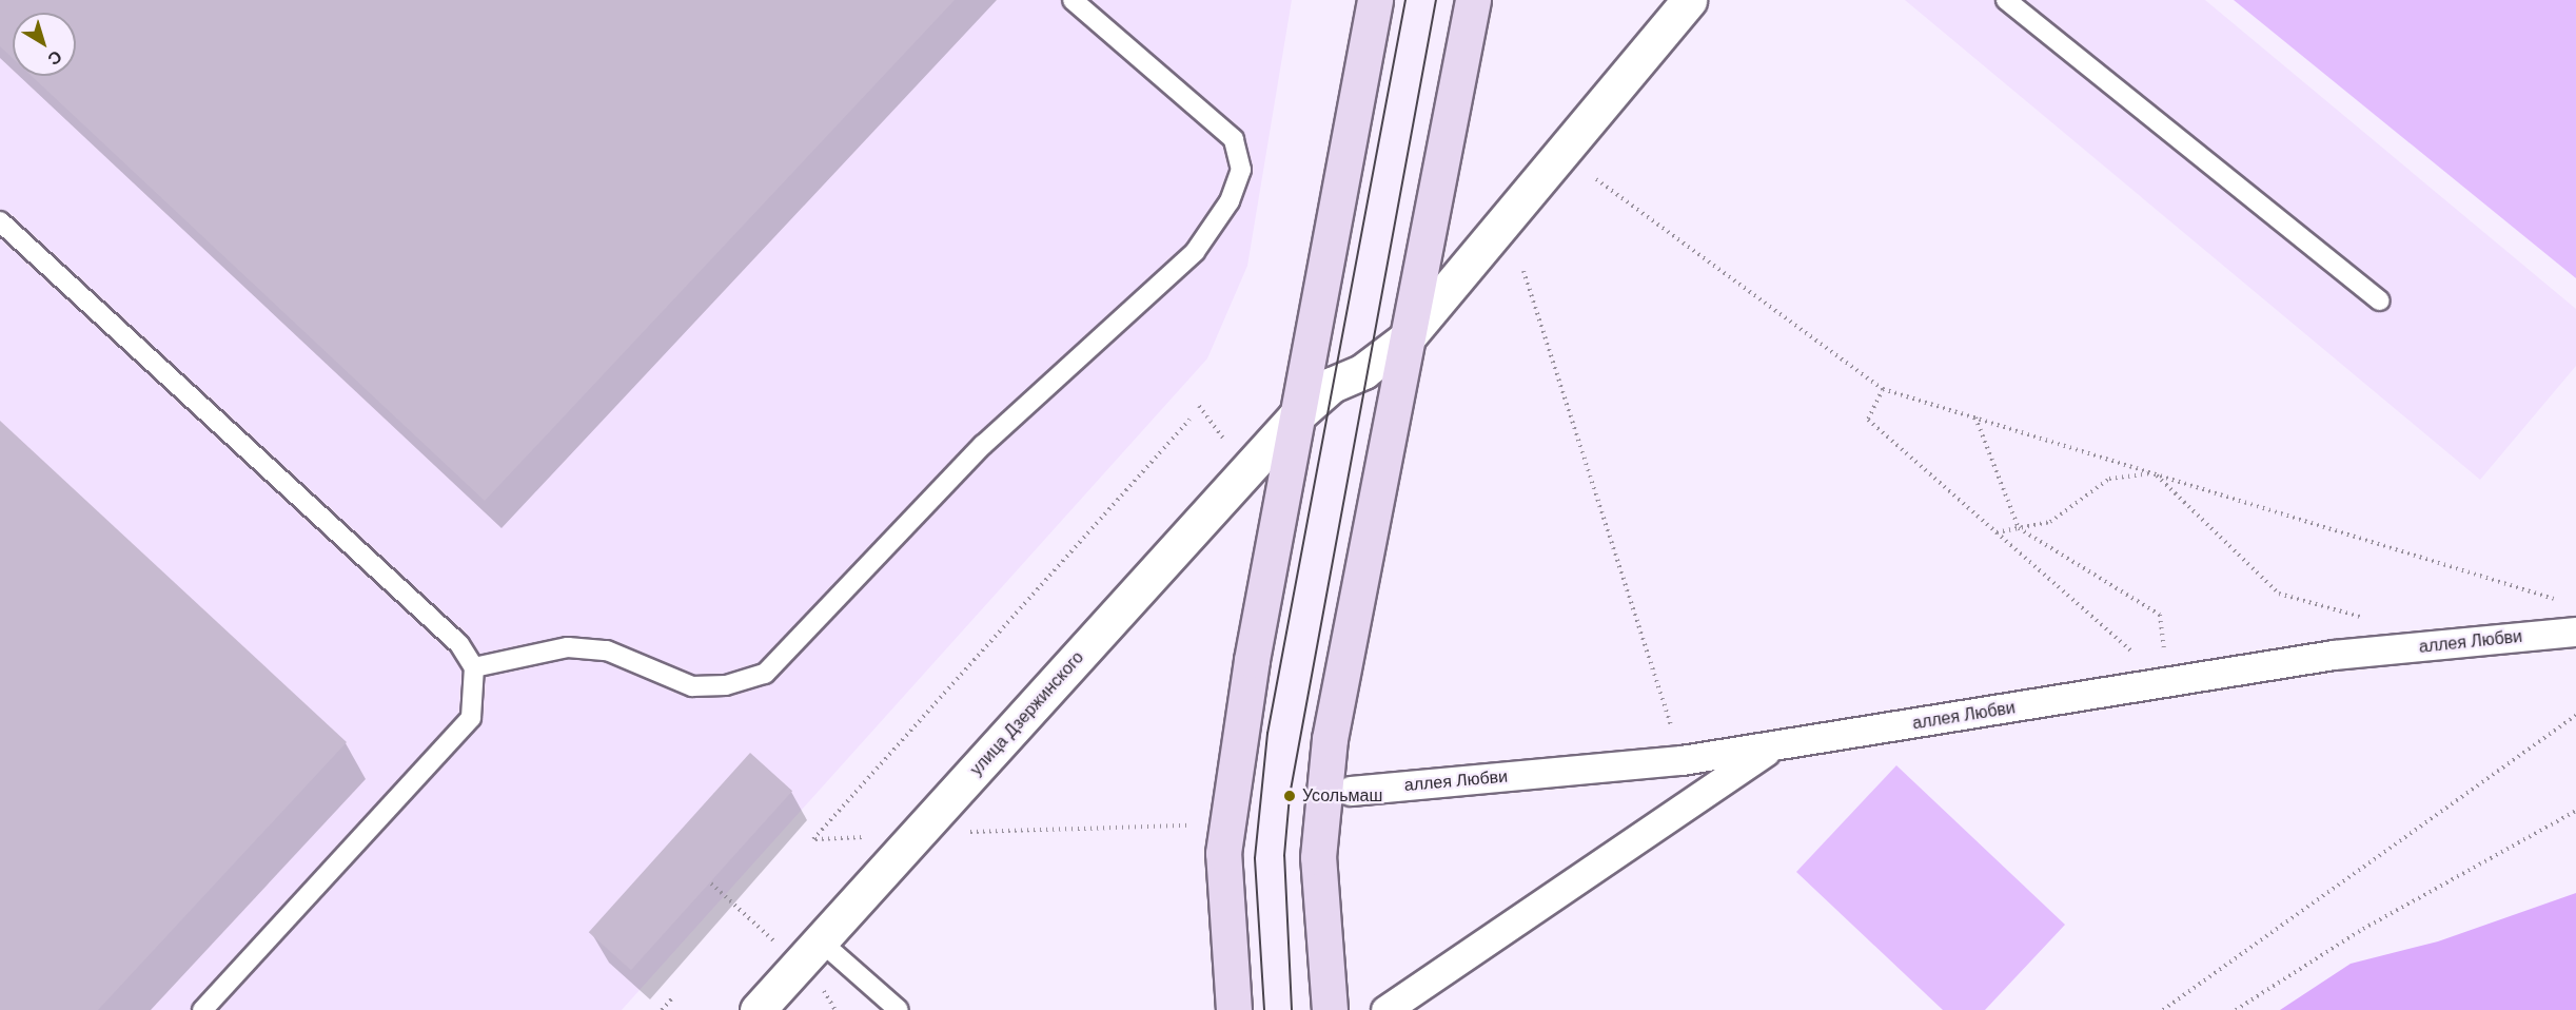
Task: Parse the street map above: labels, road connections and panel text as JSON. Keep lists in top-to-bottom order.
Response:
{
  "streets": {
    "street": ["аллея Любви", "улица Дзержинского"]
  },
  "places": ["Усольмаш"],
  "north": "bottom right"
}
